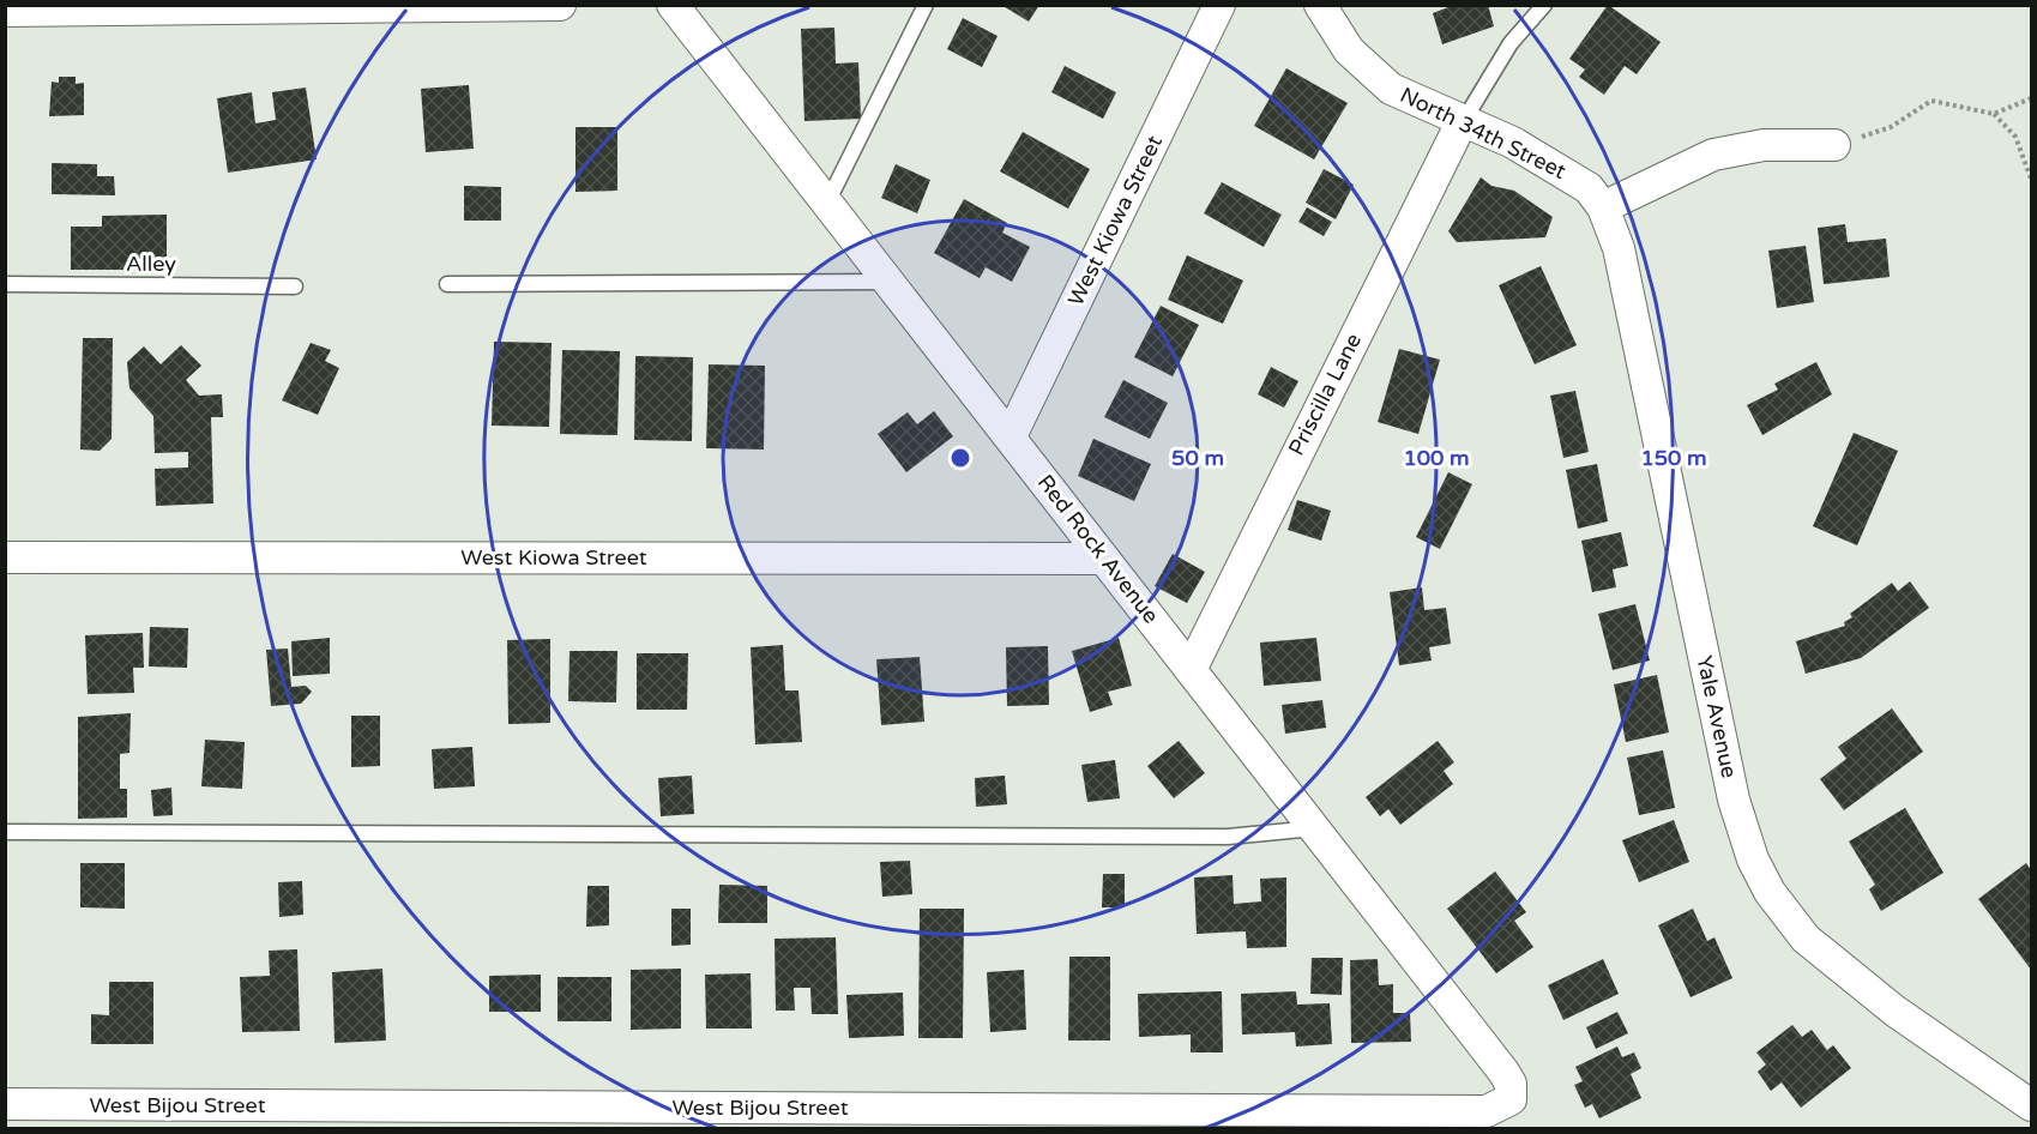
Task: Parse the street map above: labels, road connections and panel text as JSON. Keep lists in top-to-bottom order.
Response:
{
  "streets": {
    "street": [
      "North 34th Street",
      "West Kiowa Street",
      "Priscilla Lane",
      "Red Rock Avenue",
      "Yale Avenue",
      "West Bijou Street"
    ],
    "lane": ["Alley"]
  },
  "crossings": [
    ["North 34th Street", "Priscilla Lane"],
    ["North 34th Street", "Yale Avenue"],
    ["West Kiowa Street", "Red Rock Avenue"],
    ["Priscilla Lane", "Red Rock Avenue"],
    ["Red Rock Avenue", "West Bijou Street"]
  ],
  "rings": ["50 m", "100 m", "150 m"]
}
